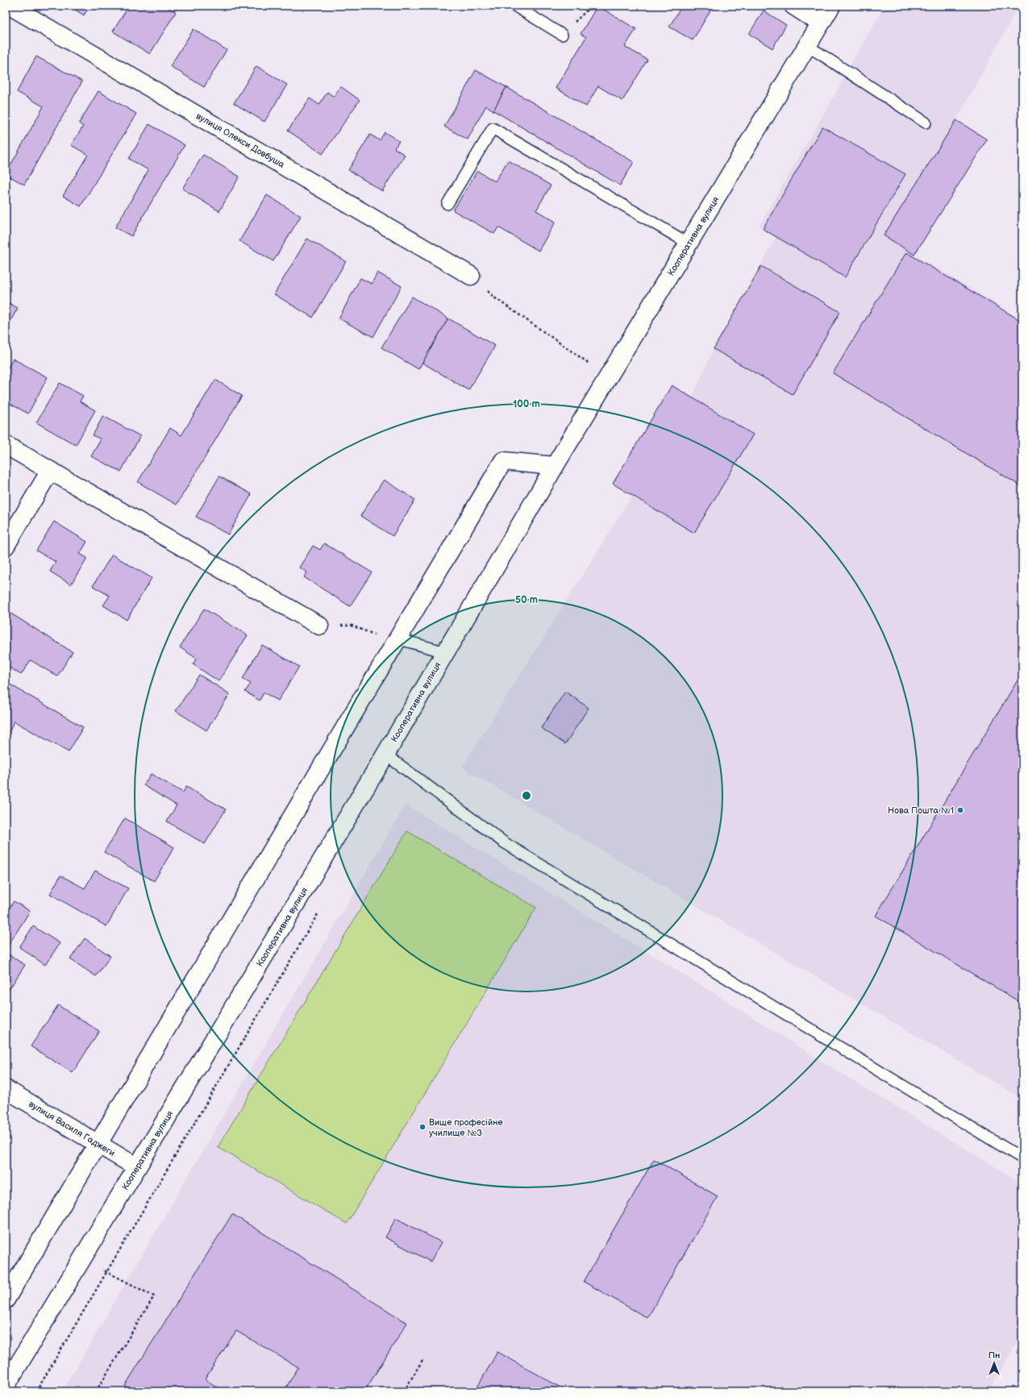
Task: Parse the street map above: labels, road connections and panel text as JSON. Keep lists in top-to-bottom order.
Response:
{
  "streets": {
    "street": ["вулиця Олекси Довбуша", "Кооперативна вулиця", "вулиця Василя Гаджеги"]
  },
  "crossings": [
    ["Кооперативна вулиця", "вулиця Василя Гаджеги"]
  ],
  "places": ["Нова Пошта №1", "Вище професійне училище №3"],
  "north": "top",
  "rings": ["100 m", "50 m"]
}
